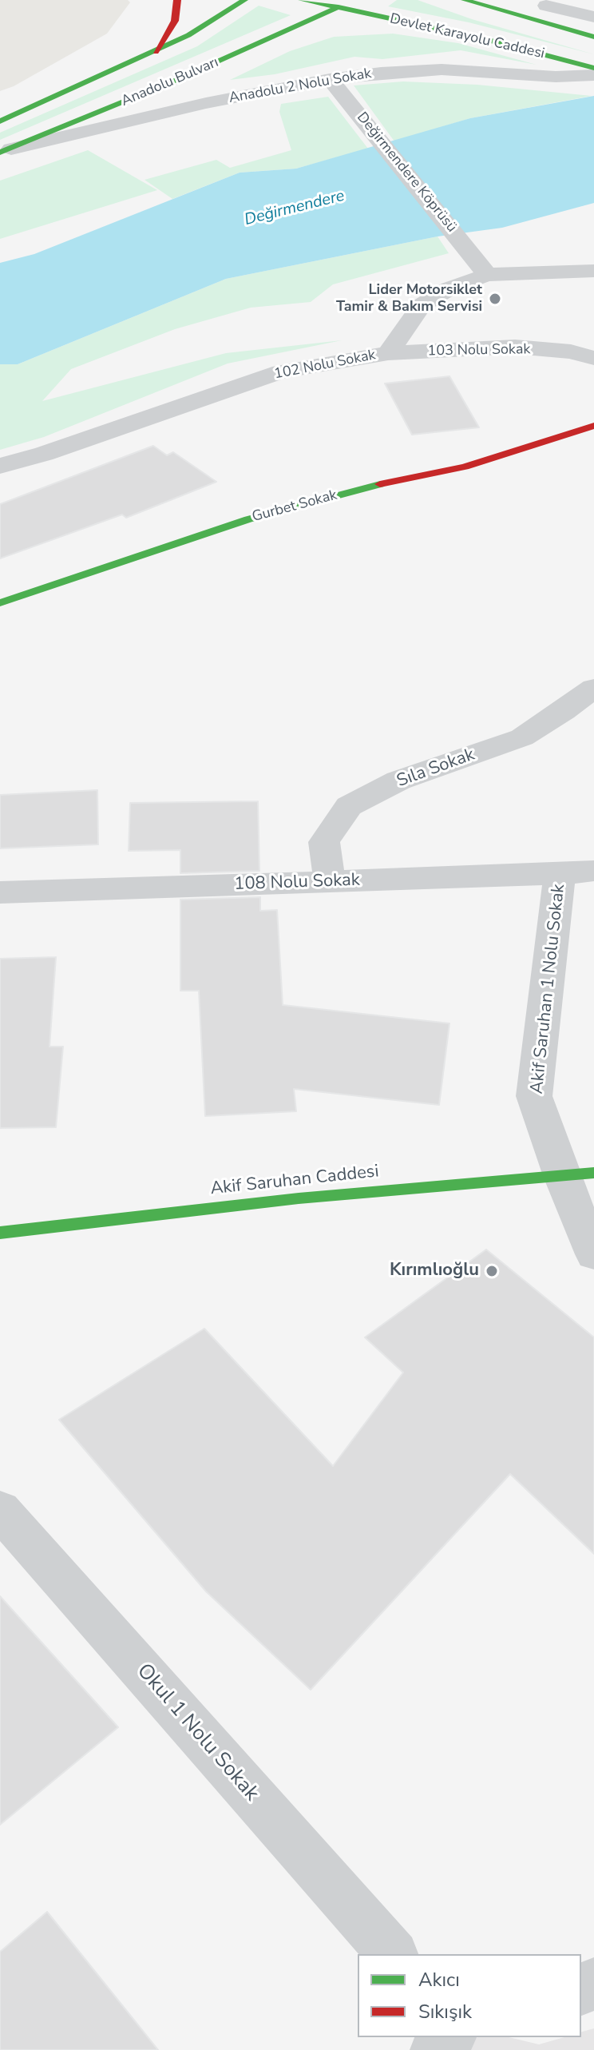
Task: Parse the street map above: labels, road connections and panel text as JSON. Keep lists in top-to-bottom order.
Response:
{
  "streets": {
    "main road": [
      "Devlet Karayolu Caddesi",
      "Anadolu Bulvarı",
      "Gurbet Sokak",
      "Akif Saruhan Caddesi"
    ],
    "street": [
      "Anadolu 2 Nolu Sokak",
      "Değirmendere Köprüsü",
      "103 Nolu Sokak",
      "102 Nolu Sokak",
      "Sıla Sokak",
      "108 Nolu Sokak",
      "Akif Saruhan 1 Nolu Sokak",
      "Okul 1 Nolu Sokak"
    ]
  },
  "crossings": [
    ["Devlet Karayolu Caddesi", "Anadolu Bulvarı"],
    ["Anadolu Bulvarı", "Anadolu 2 Nolu Sokak"],
    ["Anadolu 2 Nolu Sokak", "Değirmendere Köprüsü"],
    ["Değirmendere Köprüsü", "102 Nolu Sokak"],
    ["103 Nolu Sokak", "102 Nolu Sokak"],
    ["Sıla Sokak", "108 Nolu Sokak"],
    ["108 Nolu Sokak", "Akif Saruhan 1 Nolu Sokak"],
    ["Akif Saruhan 1 Nolu Sokak", "Akif Saruhan Caddesi"]
  ],
  "water": ["Değirmendere"],
  "places": ["Lider Motorsiklet Tamir & Bakım Servisi", "Kırımlıoğlu"],
  "legend": ["Akıcı", "Sıkışık"]
}
